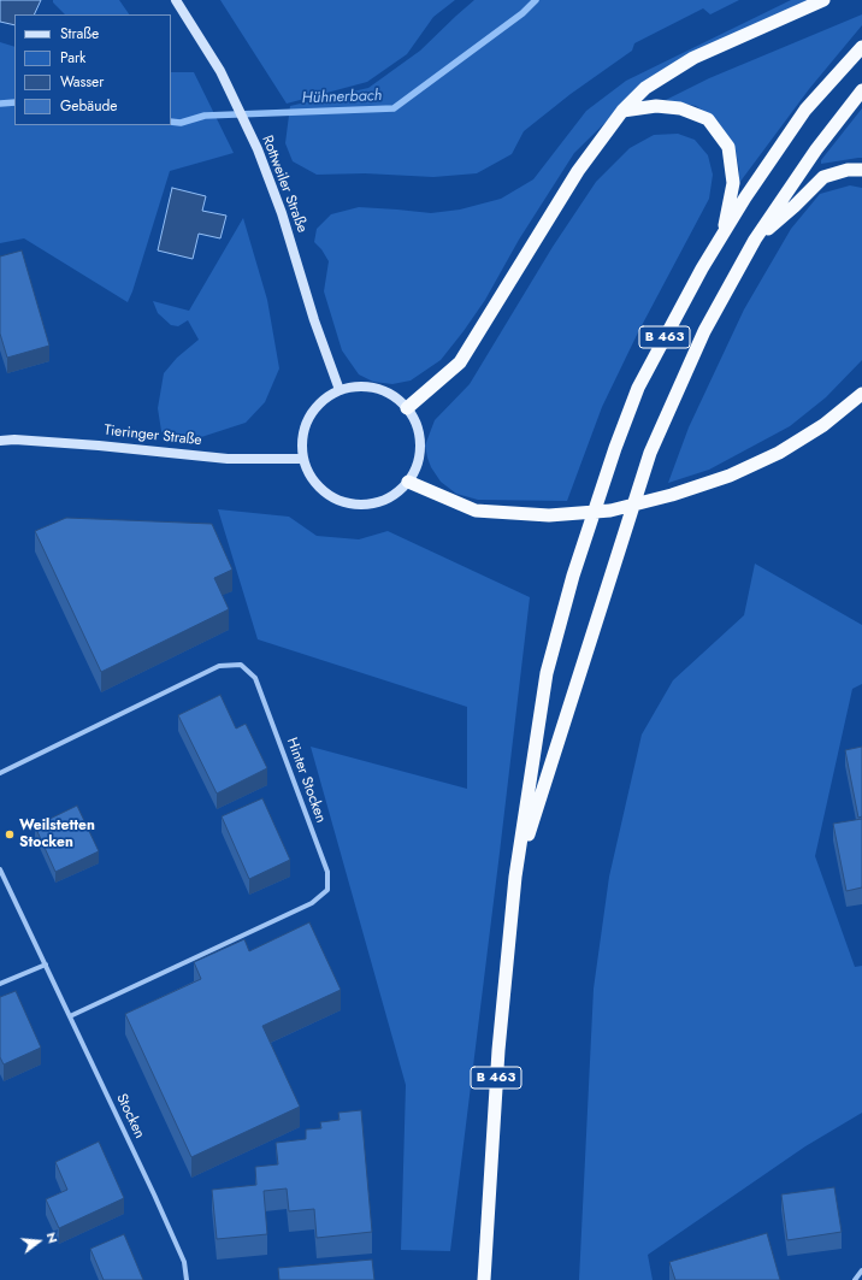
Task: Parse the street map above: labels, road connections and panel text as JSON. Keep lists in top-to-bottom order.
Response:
{
  "streets": {
    "highway": ["B 463"],
    "main road": ["Rottweiler Straße", "Tieringer Straße"],
    "street": ["Hinter Stocken", "Stocken"]
  },
  "crossings": [
    ["Rottweiler Straße", "Tieringer Straße"],
    ["Hinter Stocken", "Stocken"]
  ],
  "water": ["Hühnerbach"],
  "places": ["Weilstetten Stocken"],
  "legend": [
    "Straße",
    "Park",
    "Wasser",
    "Gebäude"
  ],
  "north": "right"
}
